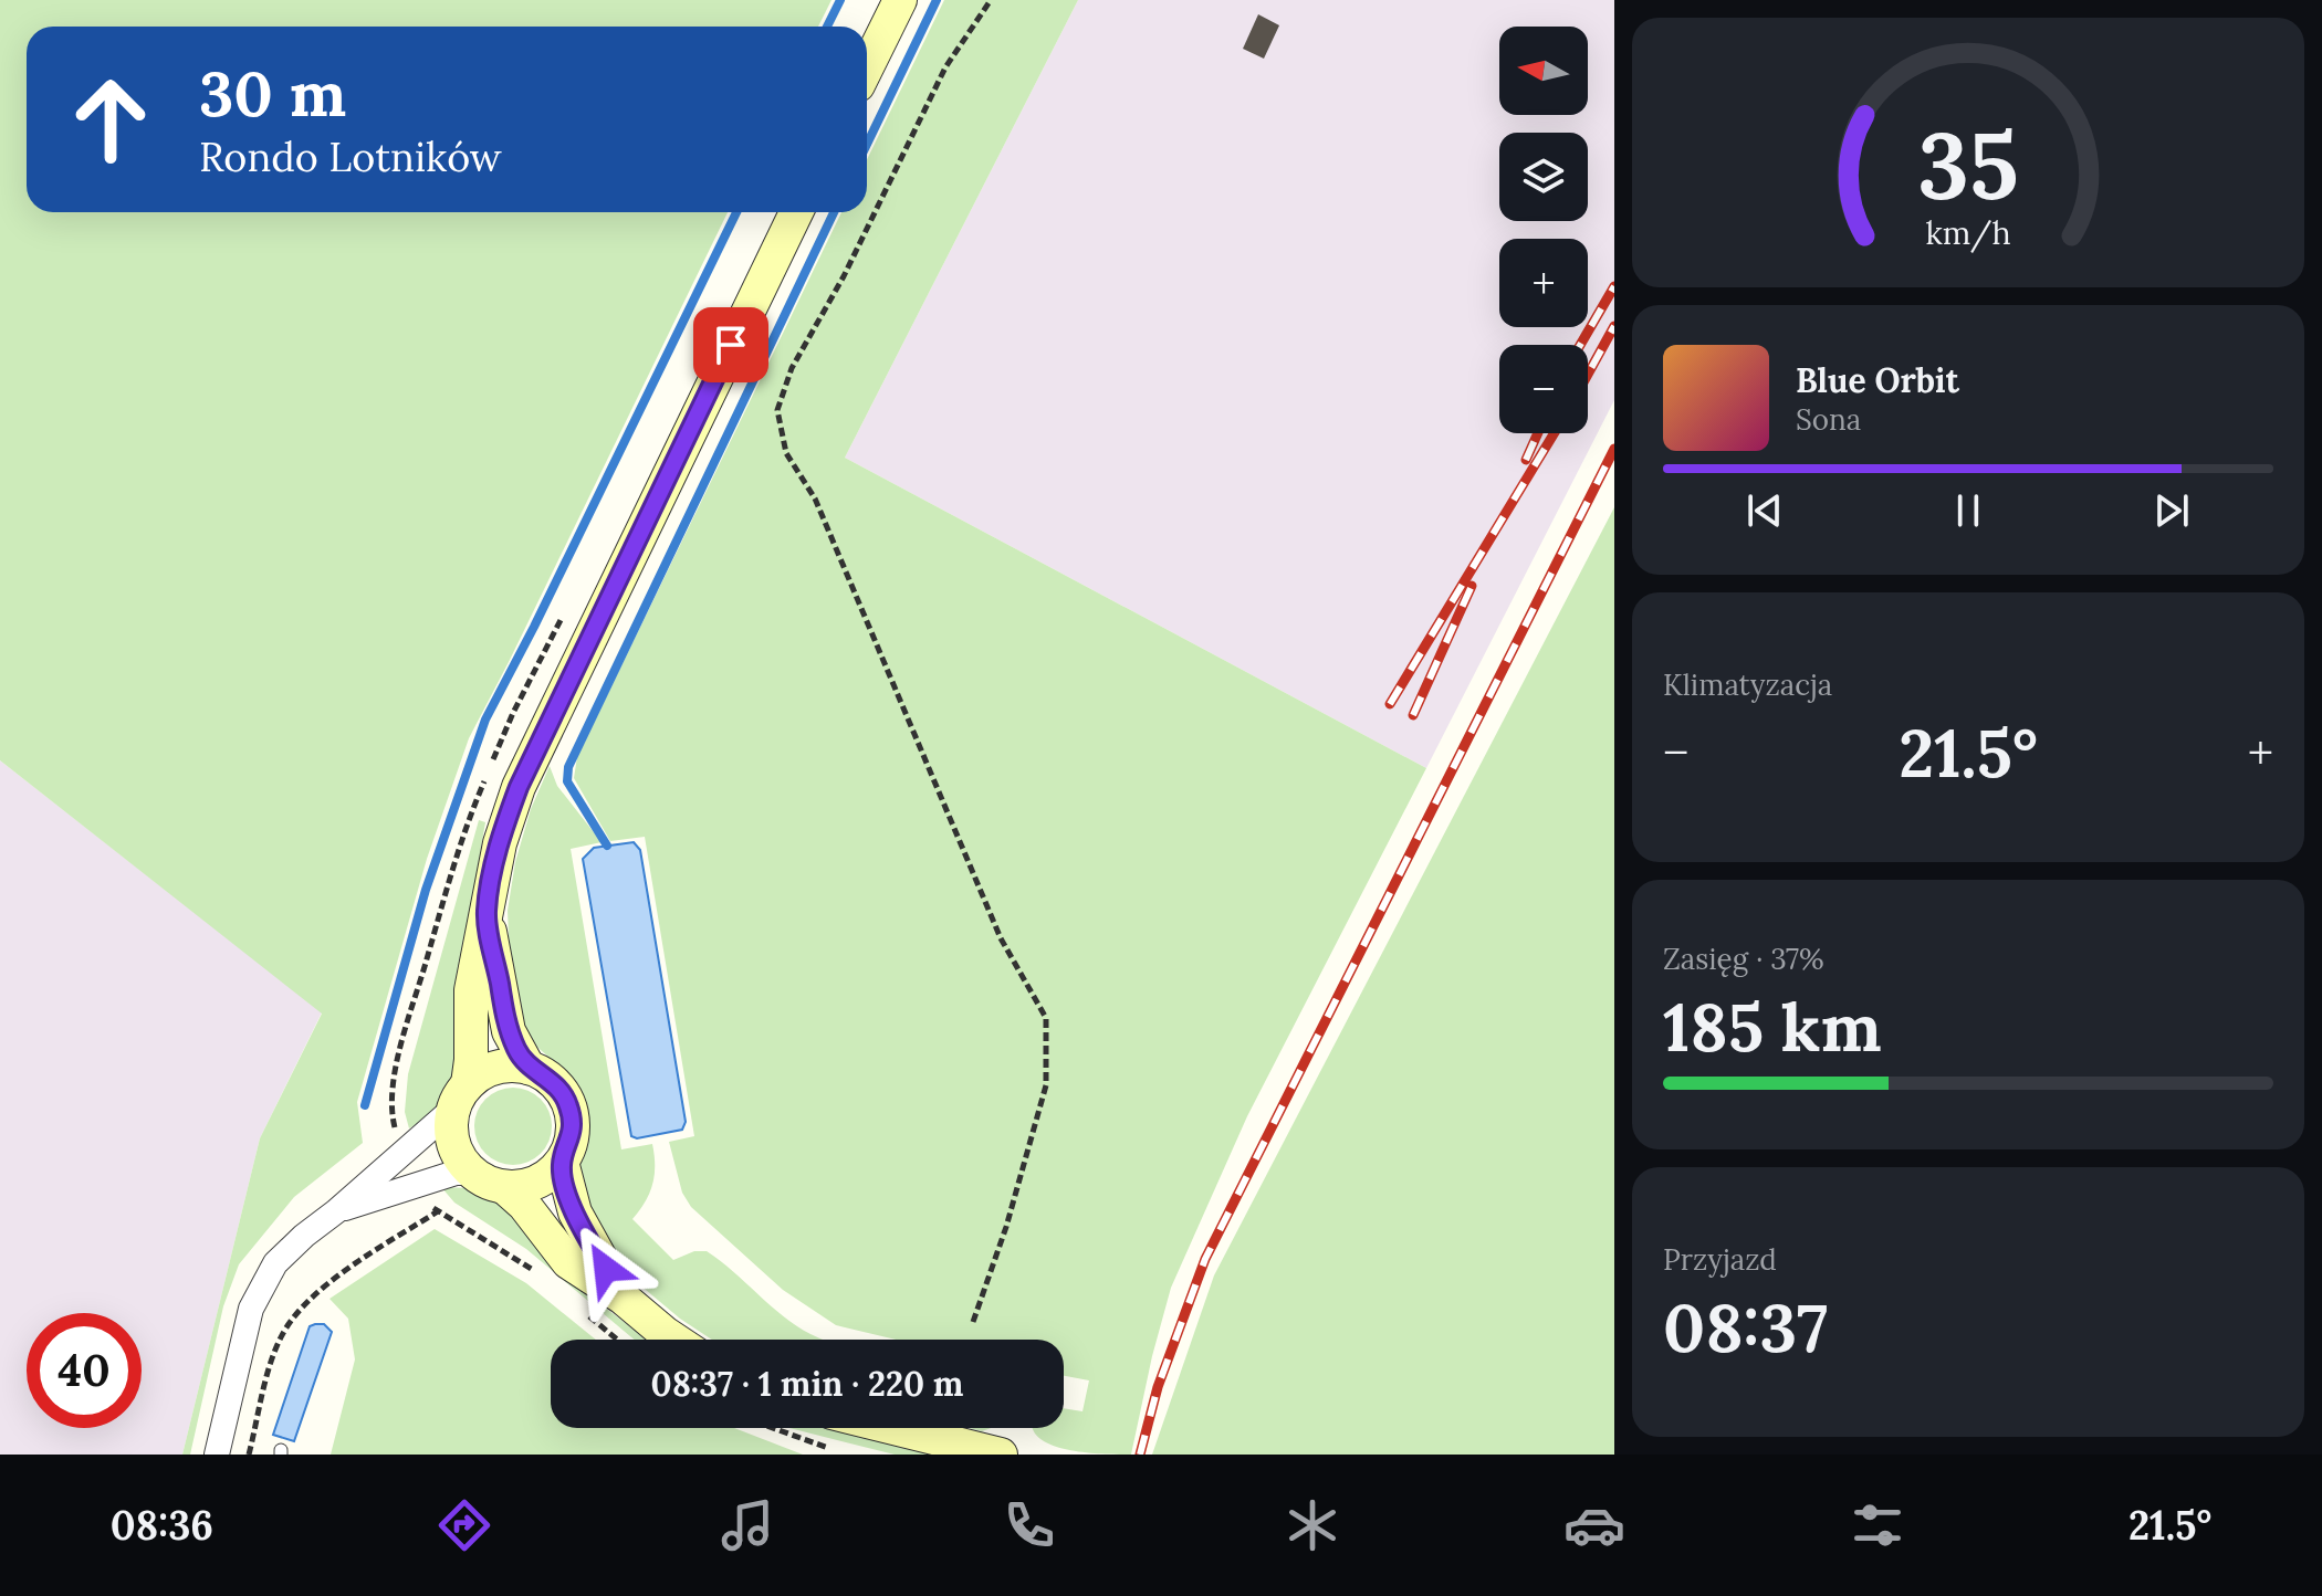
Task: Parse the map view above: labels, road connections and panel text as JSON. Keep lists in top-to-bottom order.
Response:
{
  "north": "left",
  "page": {
    "map_buttons": ["+", "−"],
    "turn": ["30 m", "Rondo Lotników"],
    "song": ["Blue Orbit", "Sona"],
    "tile": [
      "Klimatyzacja",
      ["Zasięg · 37%", "185 km"],
      ["Przyjazd", "08:37"]
    ],
    "heat": ["−", "21.5°", "+"],
    "limit": "40",
    "trip": "08:37 · 1 min · 220 m",
    "tabs": ["08:36", "21.5°"],
    "gauge": ["35", "km/h"]
  }
}
